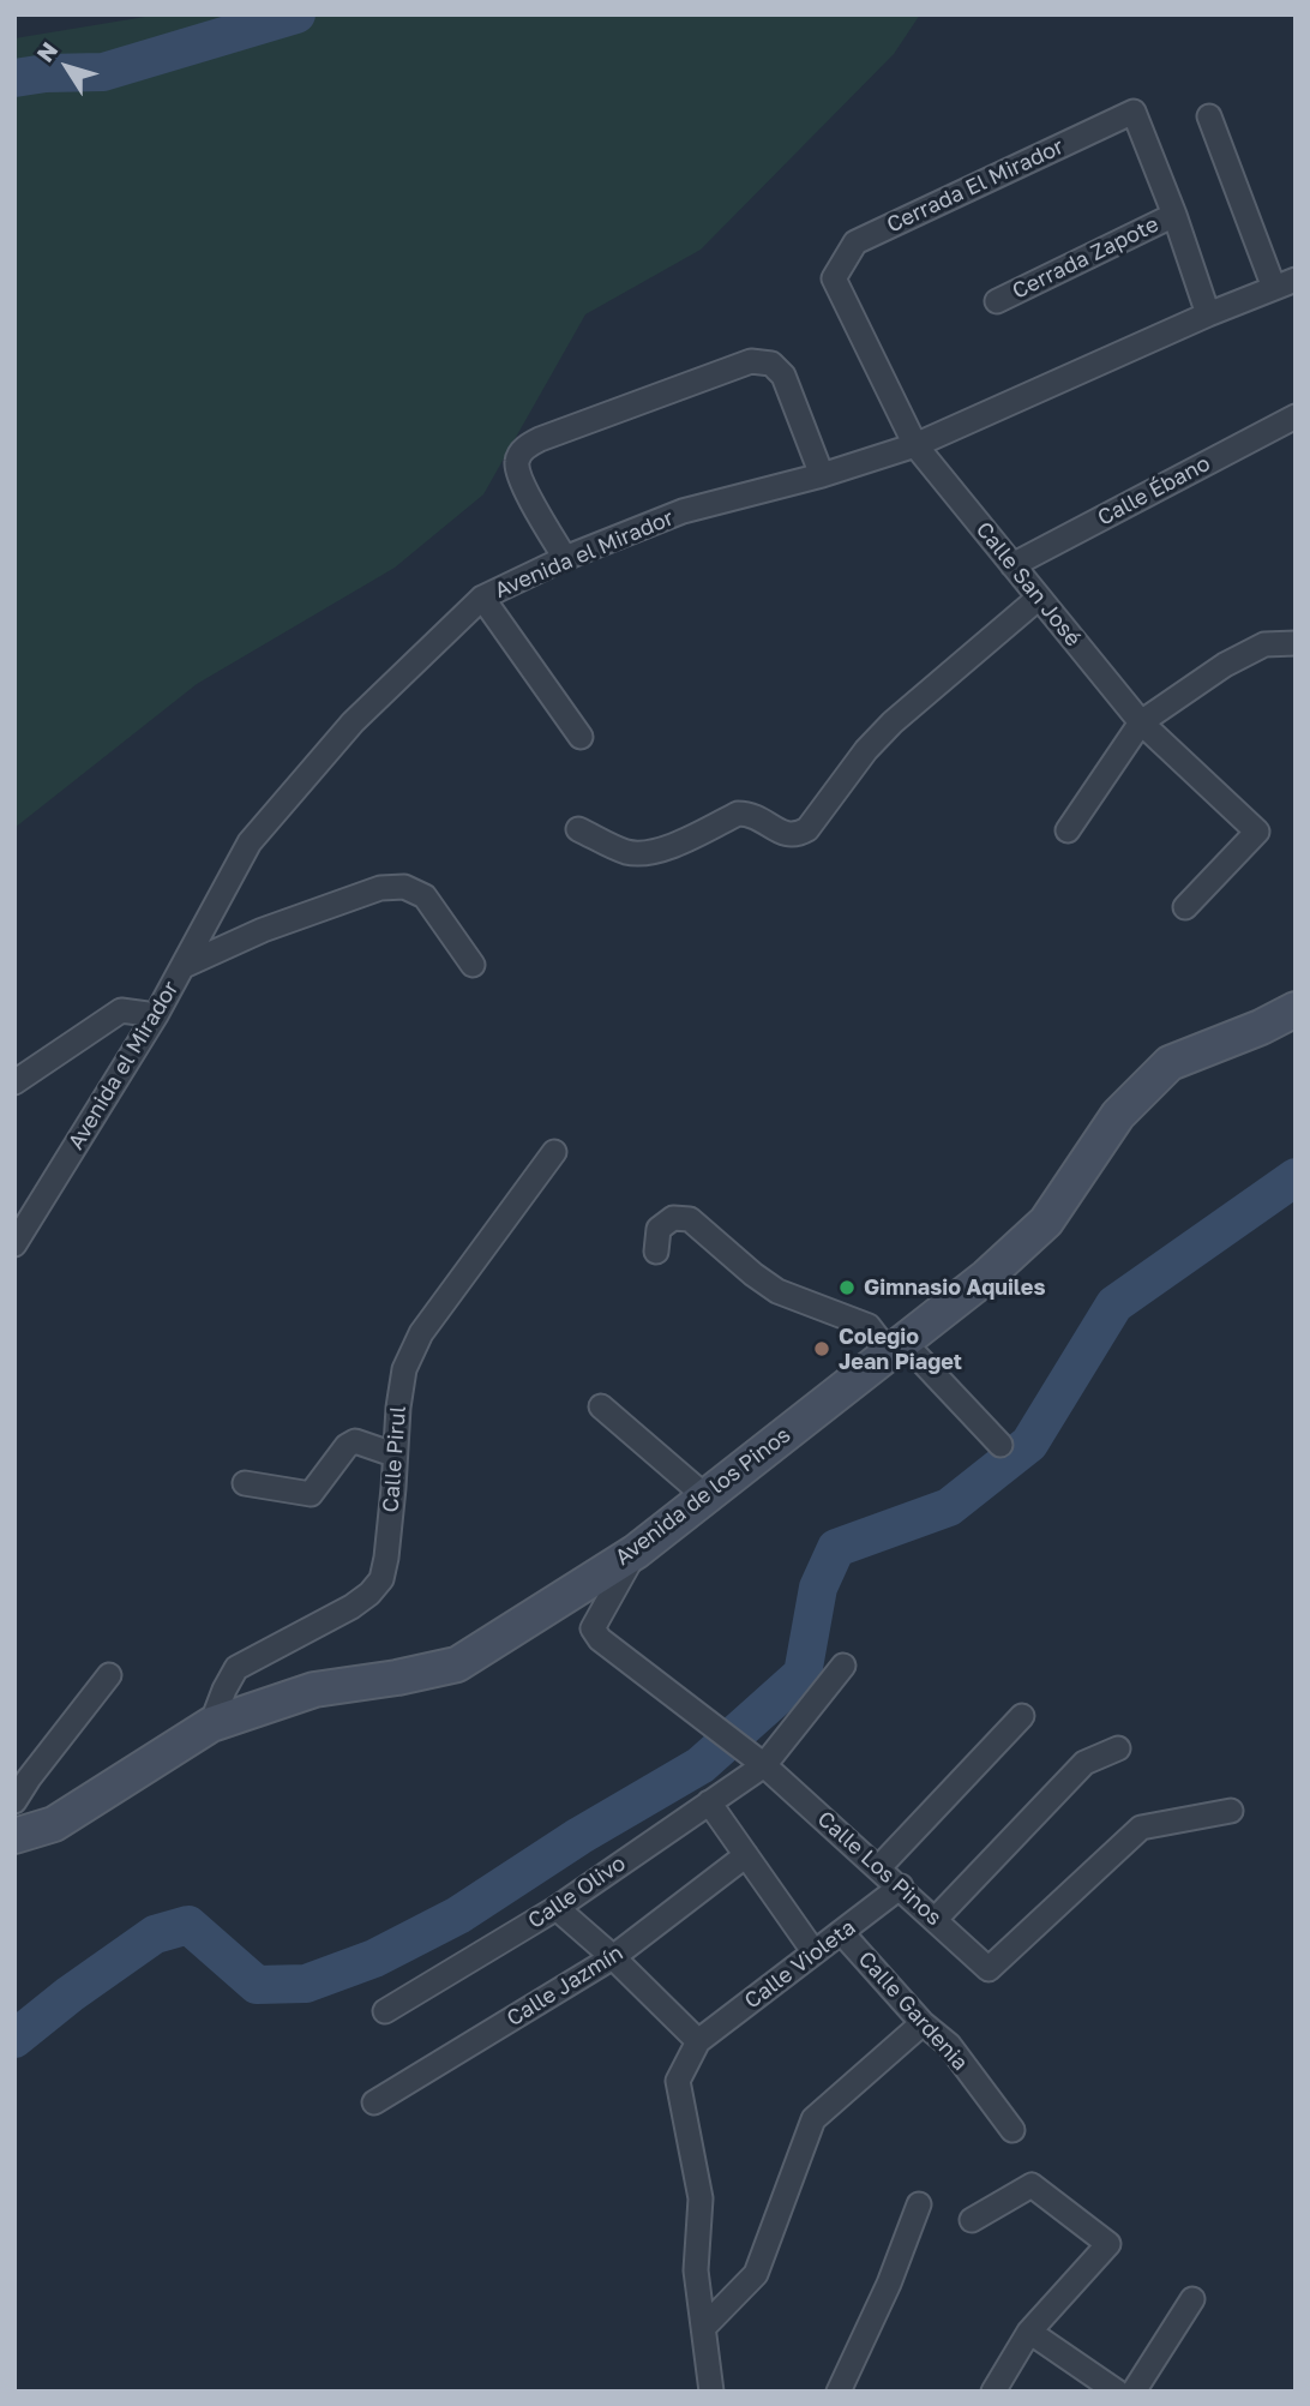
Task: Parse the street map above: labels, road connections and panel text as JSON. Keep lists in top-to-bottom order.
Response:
{
  "streets": {
    "street": [
      "Cerrada El Mirador",
      "Cerrada Zapote",
      "Calle Ébano",
      "Avenida el Mirador",
      "Calle San José",
      "Calle Pirul",
      "Avenida de los Pinos",
      "Calle Los Pinos",
      "Calle Olivo",
      "Calle Violeta",
      "Calle Jazmín",
      "Calle Gardenia"
    ]
  },
  "crossings": [
    ["Cerrada El Mirador", "Cerrada Zapote"],
    ["Cerrada El Mirador", "Calle San José"],
    ["Calle Ébano", "Calle San José"],
    ["Avenida el Mirador", "Calle San José"],
    ["Calle Pirul", "Avenida de los Pinos"],
    ["Avenida de los Pinos", "Calle Los Pinos"],
    ["Calle Los Pinos", "Calle Olivo"],
    ["Calle Los Pinos", "Calle Violeta"],
    ["Calle Violeta", "Calle Gardenia"]
  ],
  "places": ["Gimnasio Aquiles", "Colegio Jean Piaget"],
  "north": "top left"
}
